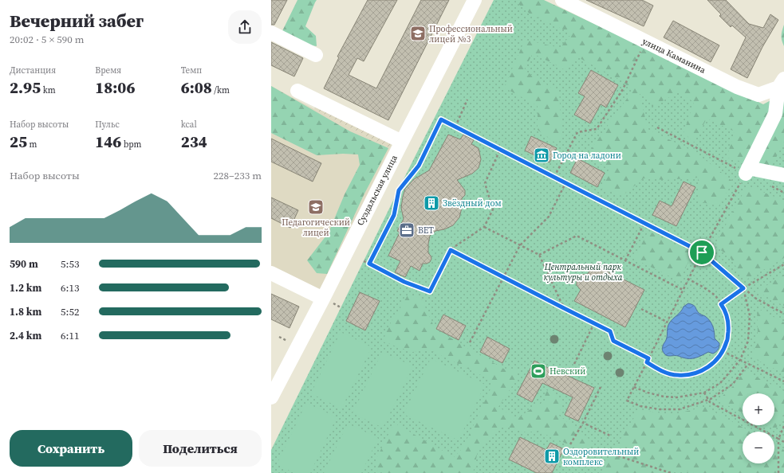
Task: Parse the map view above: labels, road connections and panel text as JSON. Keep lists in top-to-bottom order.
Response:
{
  "streets": {
    "street": ["улица Каманина", "Суздальская улица"]
  },
  "parks": ["Центральный парк культуры и отдыха"],
  "places": {
    "school or university": ["Профессиональный лицей №3", "Педагогический лицей"],
    "museum": ["Город на ладони"],
    "building": ["Звёздный дом", "Оздоровительный комплекс"],
    "office": ["BET"],
    "sports": ["Невский"]
  },
  "page": {
    "heading": ["Вечерний забег", "20:02 · 5 × 590 m"],
    "stats": [
      ["Дистанция", "2.95 km"],
      ["Время", "18:06"],
      ["Темп", "6:08 /km"],
      ["Набор высоты", "25 m"],
      ["Пульс", "146 bpm"],
      ["kcal", "234"]
    ],
    "chart": ["Набор высоты", "228–233 m"],
    "list": [
      {
        "name": "590 m",
        "note": "5:53"
      },
      {
        "name": "1.2 km",
        "note": "6:13"
      },
      {
        "name": "1.8 km",
        "note": "5:52"
      },
      {
        "name": "2.4 km",
        "note": "6:11"
      }
    ],
    "map_buttons": ["+", "−"],
    "buttons": ["Сохранить", "Поделиться"]
  }
}
